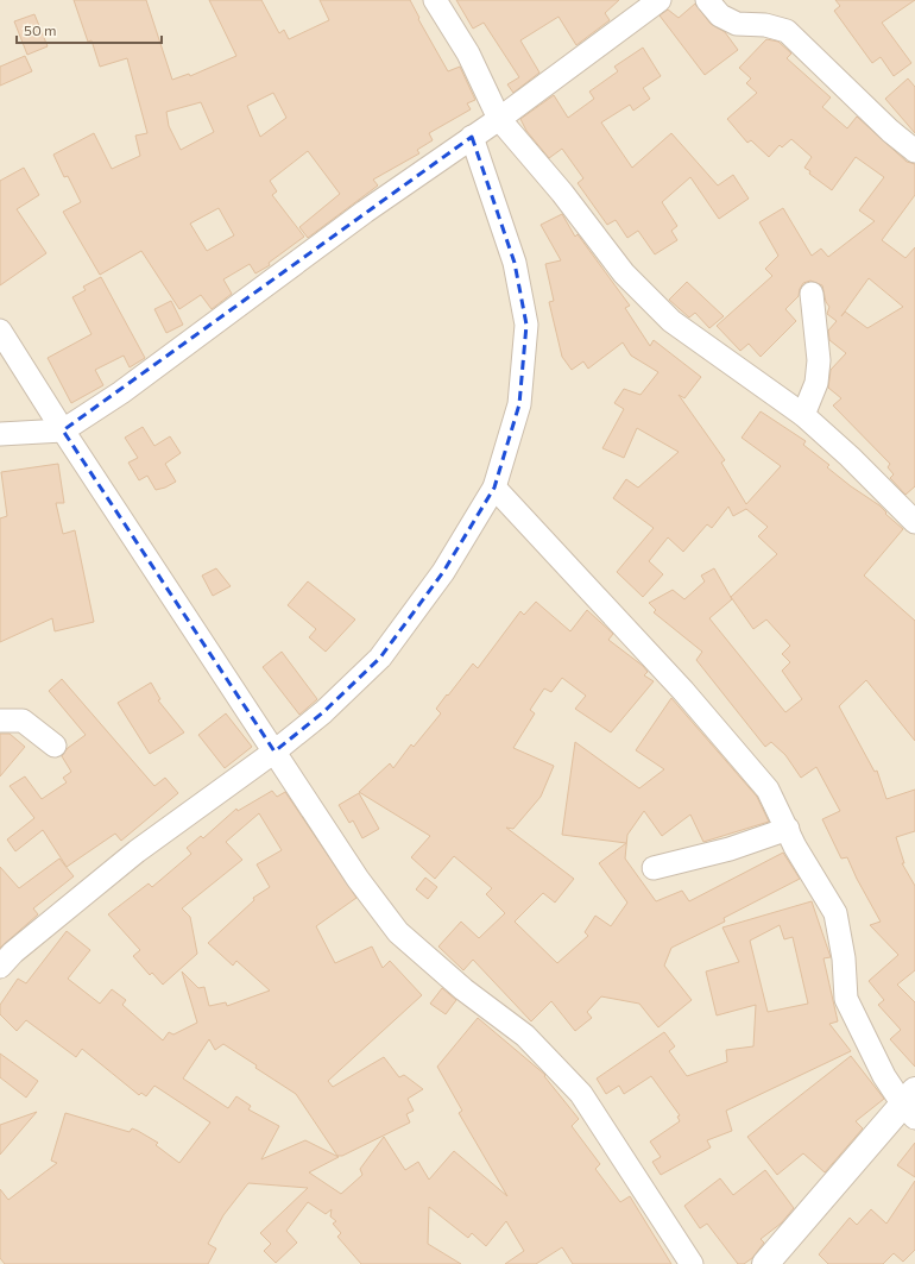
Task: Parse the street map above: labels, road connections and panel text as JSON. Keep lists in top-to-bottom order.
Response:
{
  "scale_bar": "50 m"
}
